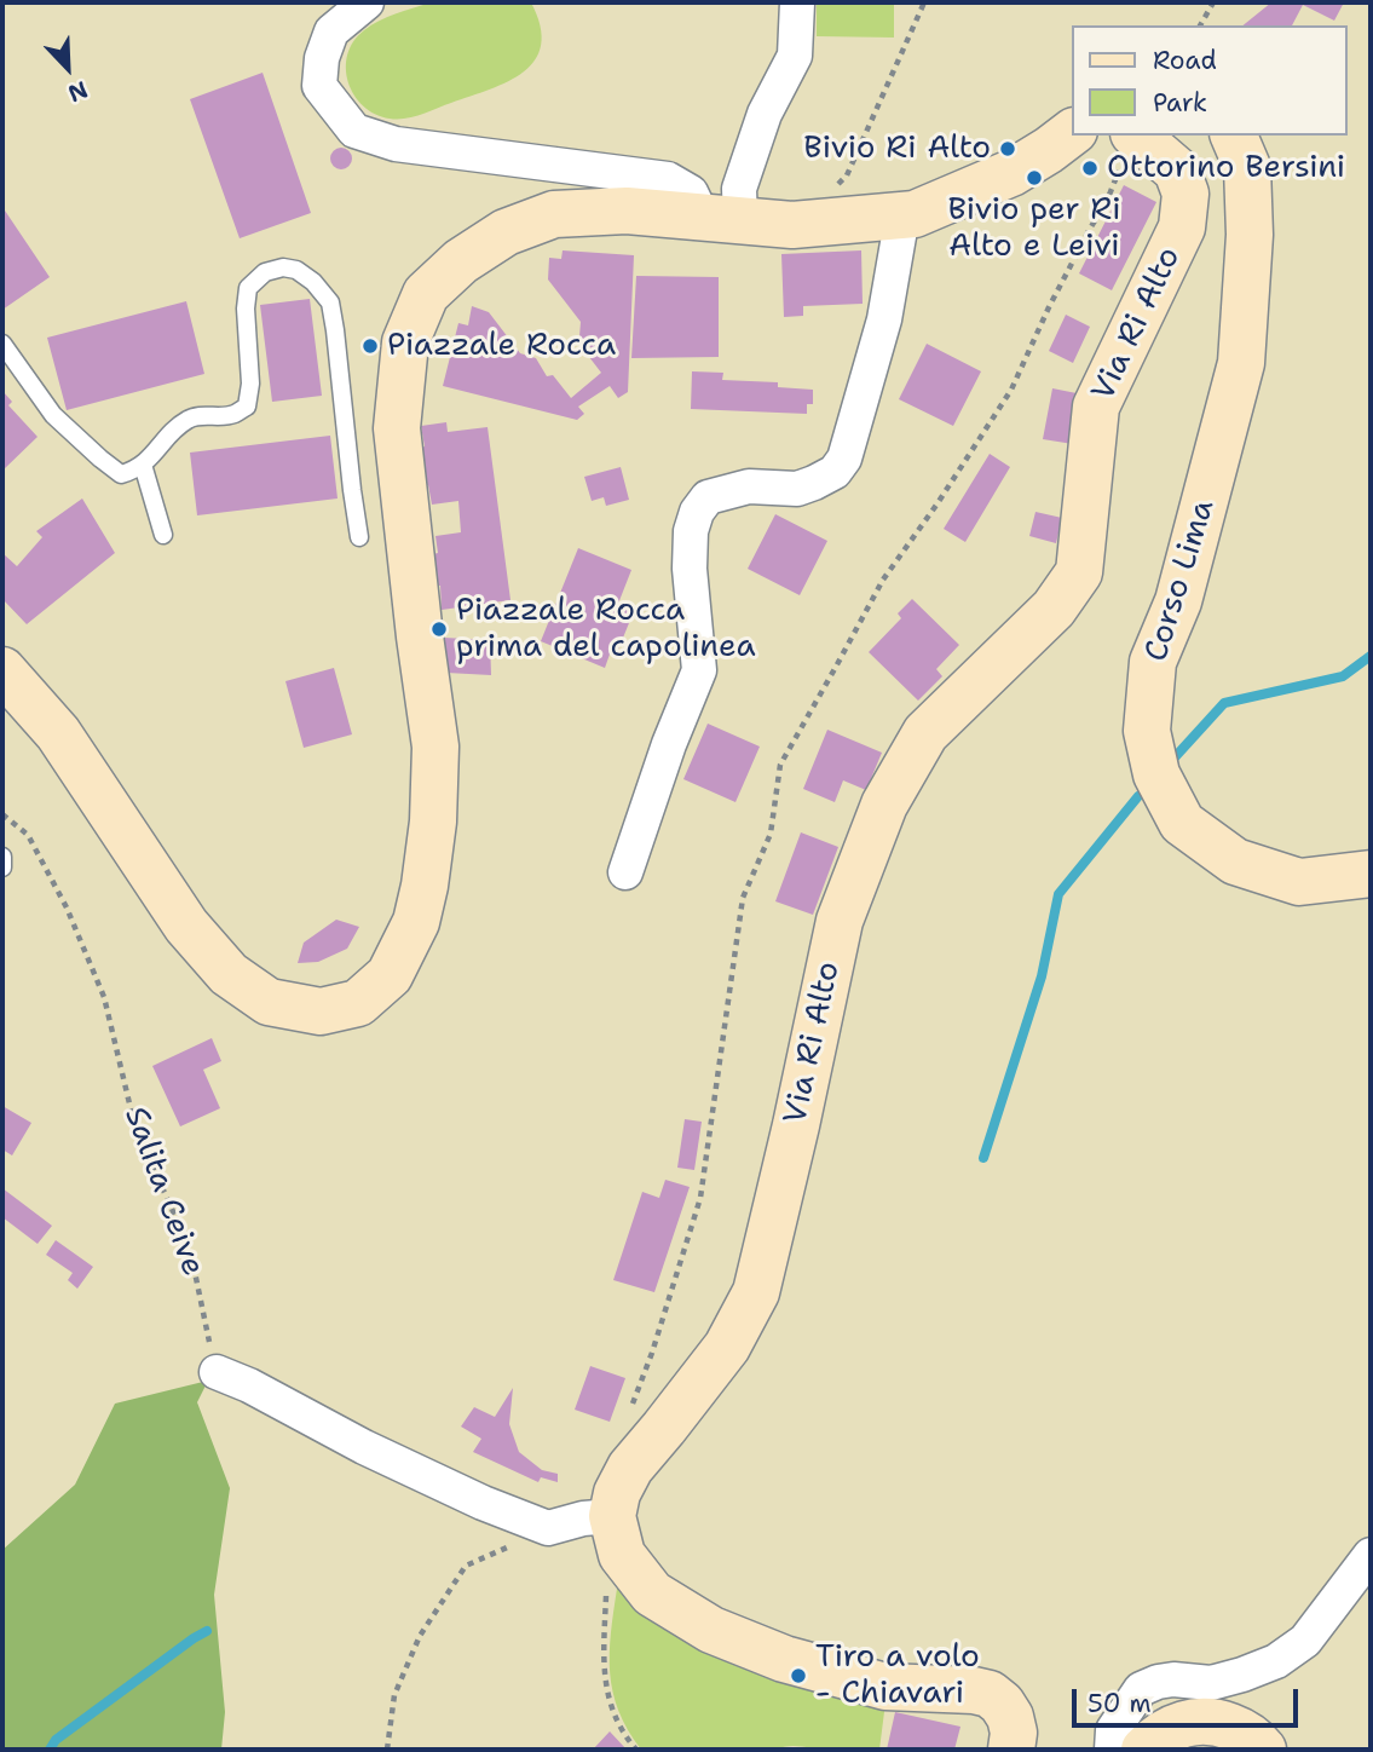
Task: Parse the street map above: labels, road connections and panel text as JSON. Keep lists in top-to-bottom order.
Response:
{
  "streets": {
    "street": ["Via Ri Alto", "Corso Lima"],
    "path": ["Salita Ceive"]
  },
  "places": [
    "Bivio Ri Alto",
    "Ottorino Bersini",
    "Bivio per Ri Alto e Leivi",
    "Piazzale Rocca",
    "Piazzale Rocca prima del capolinea",
    "Tiro a volo - Chiavari"
  ],
  "legend": ["Road", "Park"],
  "scale_bar": "50 m",
  "north": "bottom right"
}
